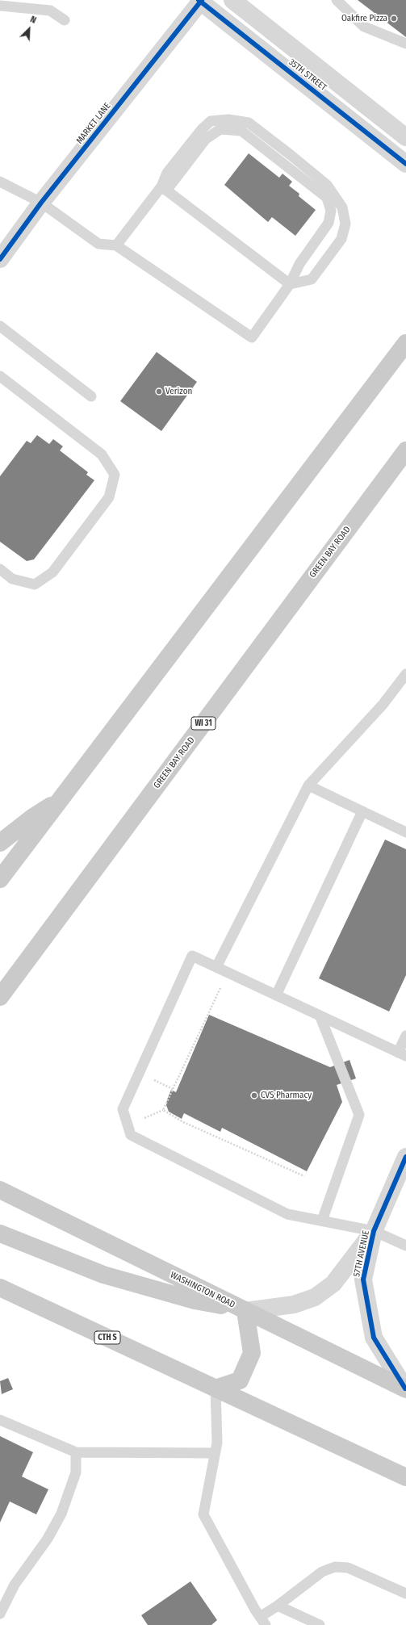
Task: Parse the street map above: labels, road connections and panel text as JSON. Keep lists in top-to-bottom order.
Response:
{
  "streets": {
    "main road": [
      "GREEN BAY ROAD",
      "WI 31",
      "WASHINGTON ROAD",
      "CTH S"
    ],
    "street": ["35TH STREET", "MARKET LANE", "57TH AVENUE"]
  },
  "crossings": [
    ["35TH STREET", "MARKET LANE"],
    ["57TH AVENUE", "WASHINGTON ROAD"]
  ],
  "places": ["Oakfire Pizza", "Verizon", "CVS Pharmacy"],
  "north": "top right"
}
